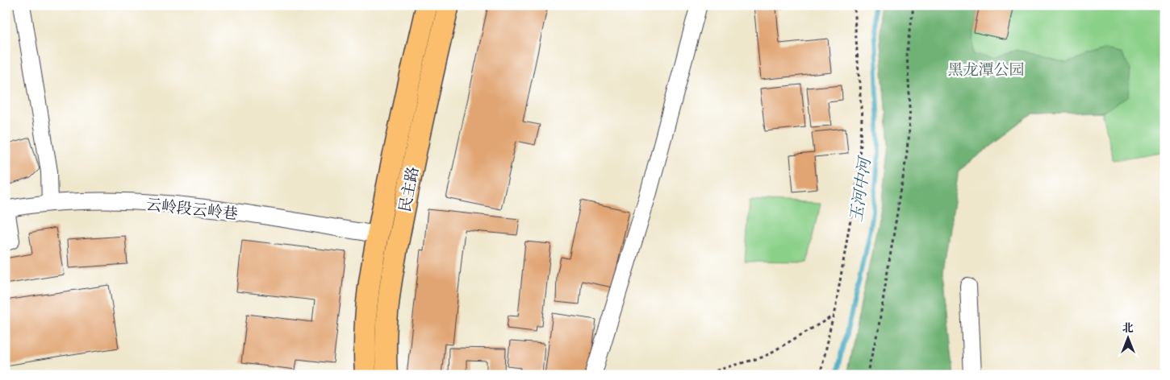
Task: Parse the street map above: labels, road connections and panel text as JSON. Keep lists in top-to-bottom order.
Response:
{
  "streets": {
    "main road": ["民主路"],
    "street": ["云岭段云岭巷"]
  },
  "crossings": [
    ["民主路", "云岭段云岭巷"]
  ],
  "water": ["玉河中河"],
  "parks": ["黑龙潭公园"],
  "north": "top"
}
